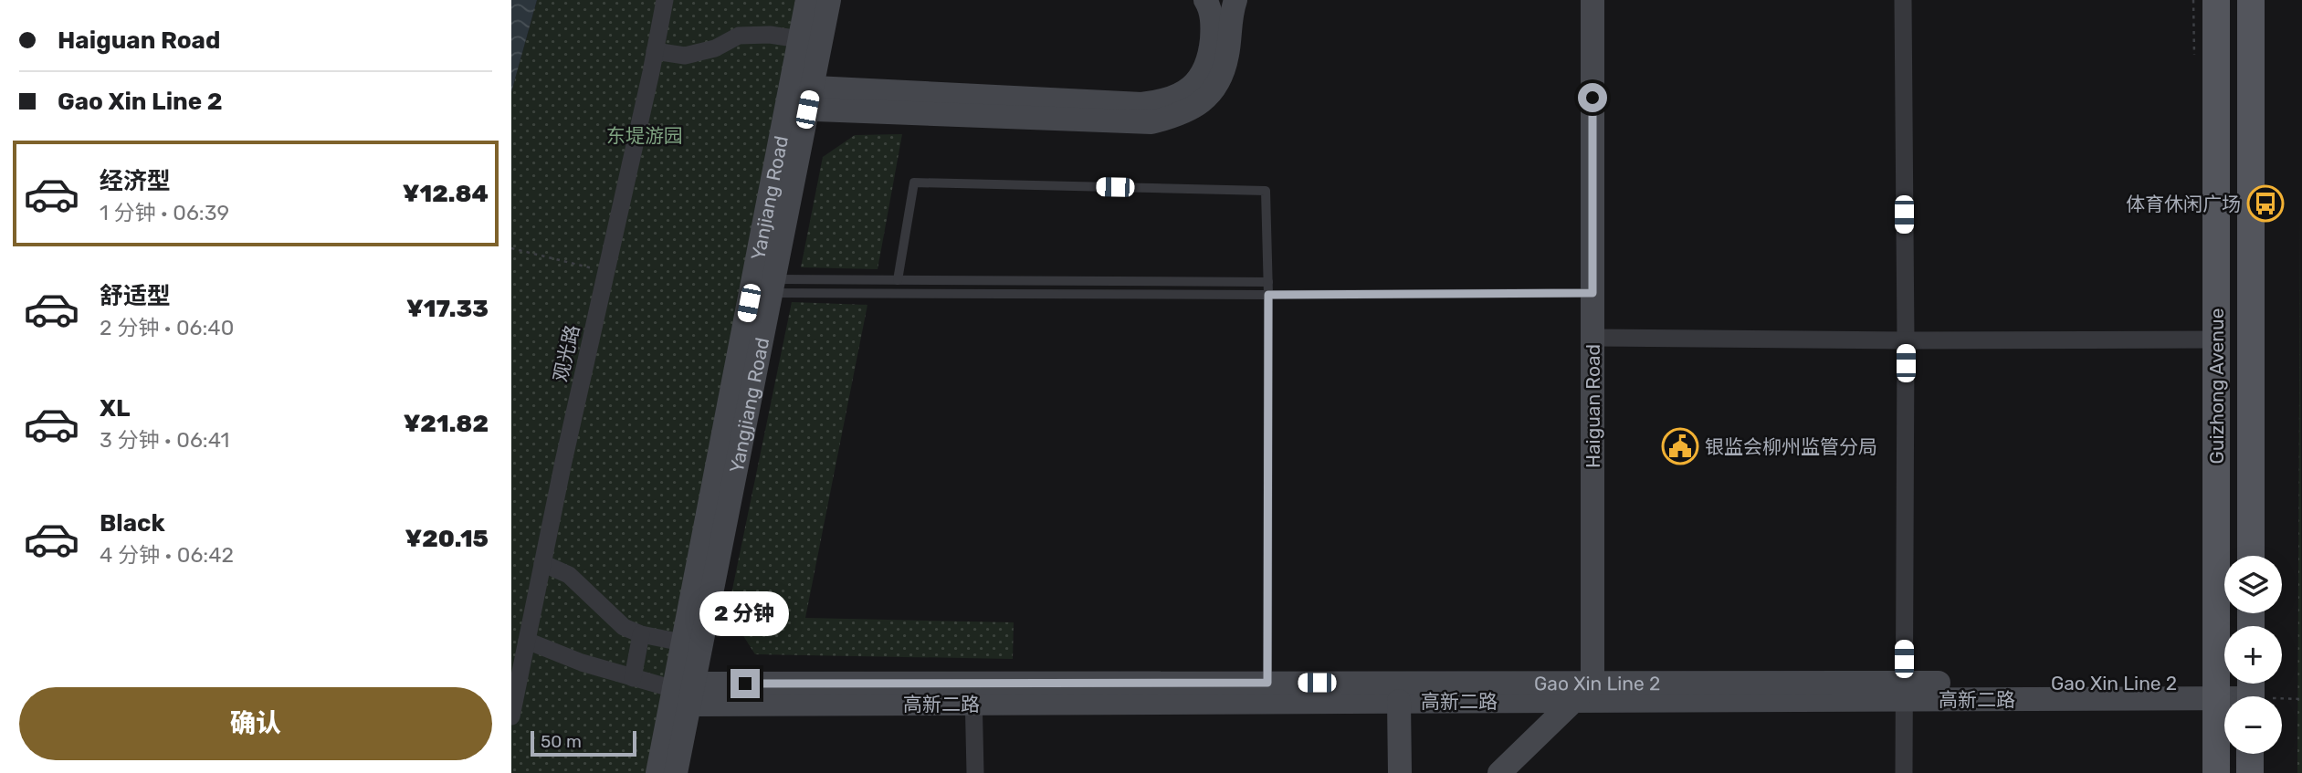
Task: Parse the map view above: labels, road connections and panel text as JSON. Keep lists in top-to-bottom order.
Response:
{
  "streets": {
    "main road": ["Guizhong Avenue"],
    "street": [
      "Yanjiang Road",
      "观光路",
      "Yangjiang Road",
      "Haiguan Road",
      "Gao Xin Line 2",
      "高新二路"
    ]
  },
  "crossings": [
    ["Yanjiang Road", "Yangjiang Road"],
    ["Yanjiang Road", "Gao Xin Line 2"],
    ["Guizhong Avenue", "Gao Xin Line 2"],
    ["Yangjiang Road", "Gao Xin Line 2"],
    ["Haiguan Road", "Gao Xin Line 2"],
    ["Gao Xin Line 2", "高新二路"]
  ],
  "parks": ["东堤游园"],
  "places": {
    "bus stop": ["体育休闲广场"],
    "public building": ["银监会柳州监管分局"]
  },
  "scale_bar": "50 m",
  "page": {
    "banner": ["Haiguan Road", "Gao Xin Line 2"],
    "list": [
      {
        "name": "经济型",
        "note": "1 分钟 · 06:39",
        "value": "¥12.84"
      },
      {
        "name": "舒适型",
        "note": "2 分钟 · 06:40",
        "value": "¥17.33"
      },
      {
        "name": "XL",
        "note": "3 分钟 · 06:41",
        "value": "¥21.82"
      },
      {
        "name": "Black",
        "note": "4 分钟 · 06:42",
        "value": "¥20.15"
      }
    ],
    "map_buttons": ["+", "−"],
    "bubble": "2 分钟",
    "buttons": "确认",
    "scale": "50 m"
  }
}
